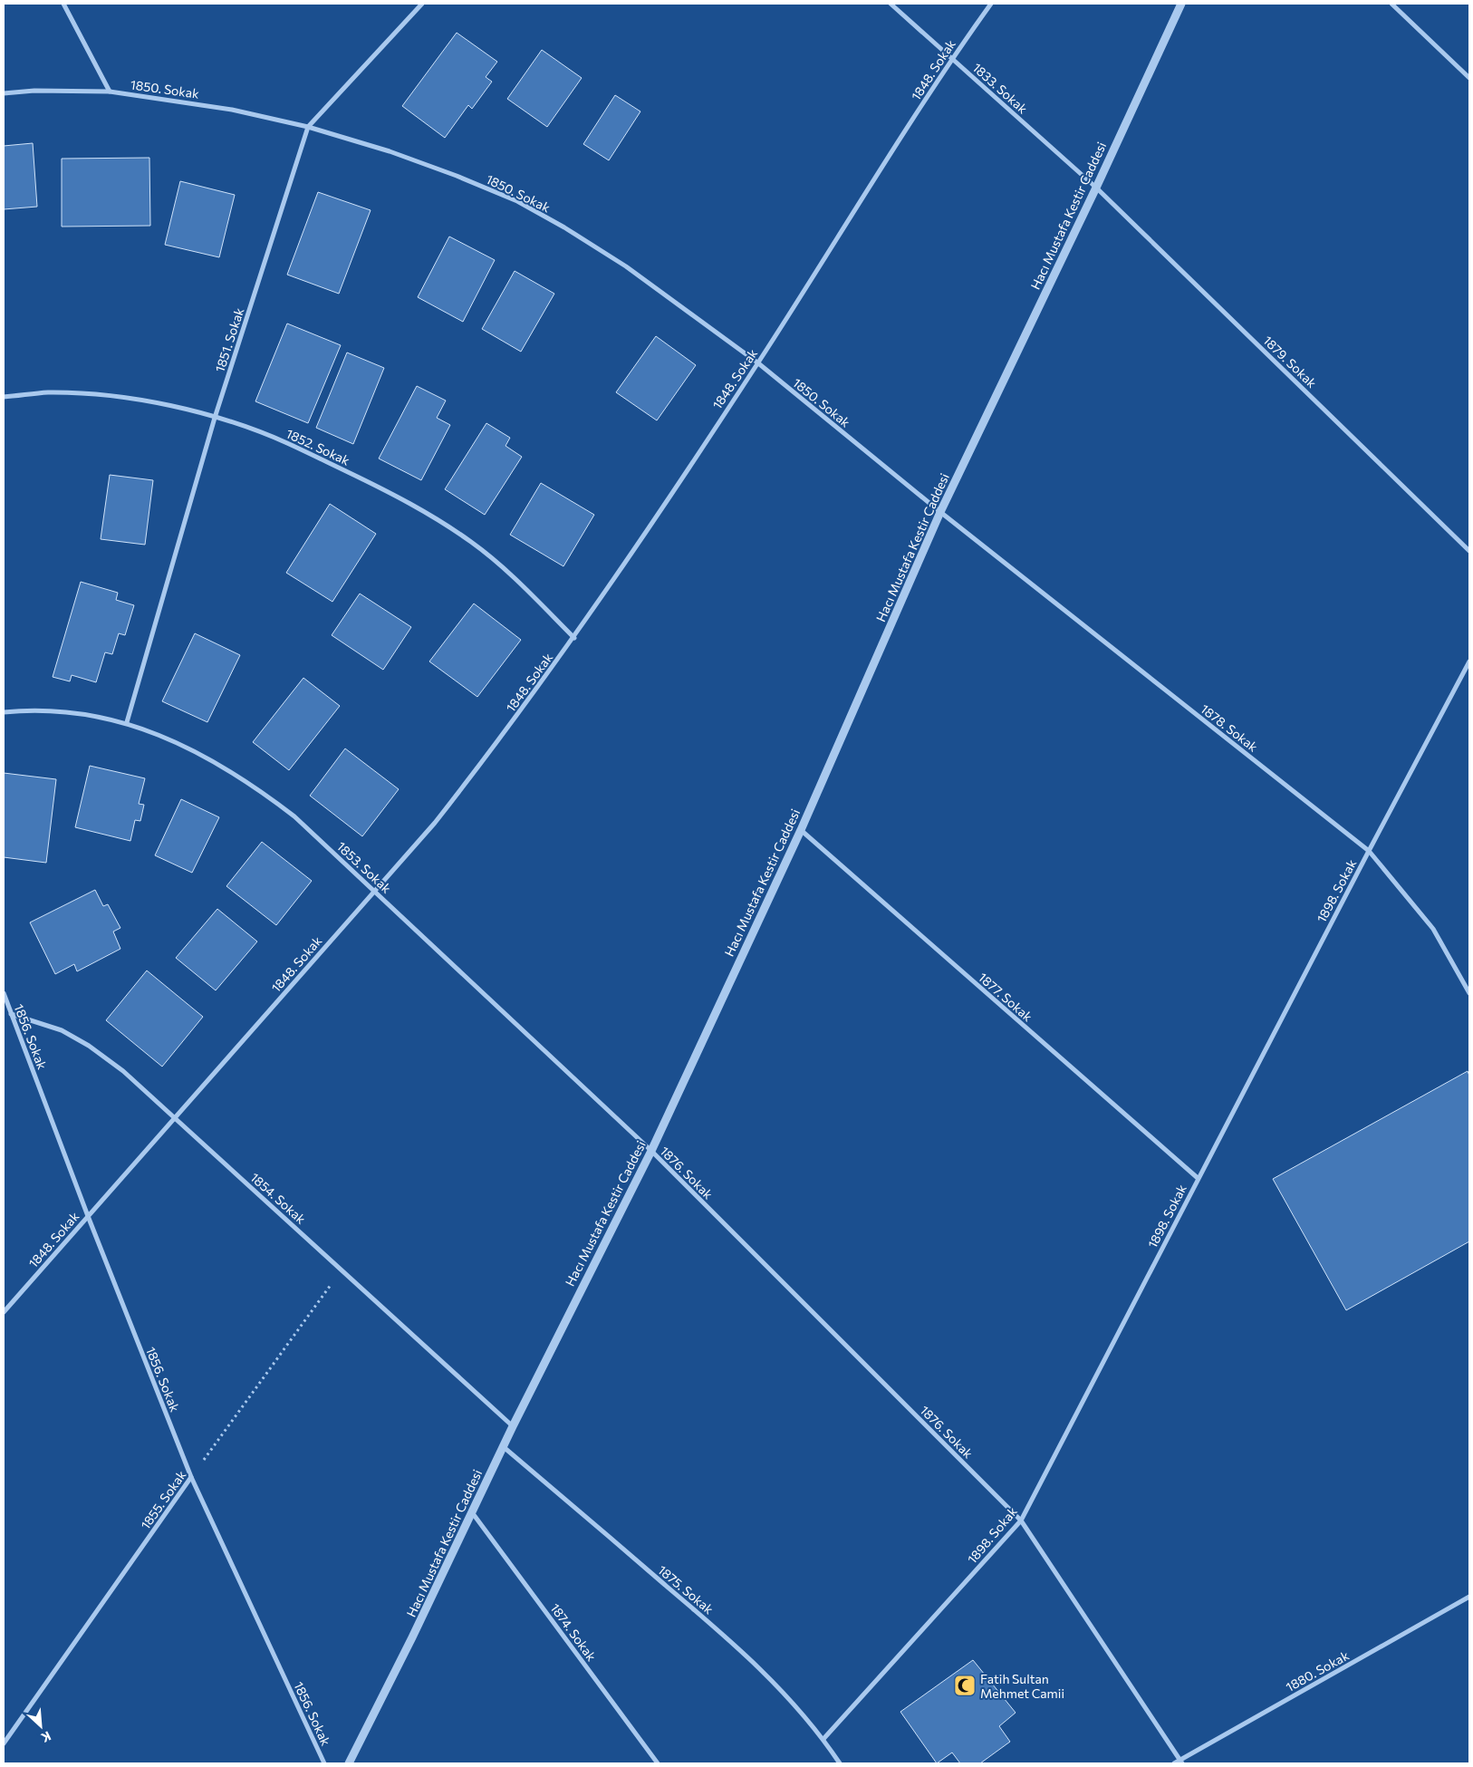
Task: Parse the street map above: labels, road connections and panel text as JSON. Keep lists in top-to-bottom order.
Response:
{
  "streets": {
    "street": [
      "1848. Sokak",
      "1833. Sokak",
      "1850. Sokak",
      "Hacı Mustafa Kestir Caddesi",
      "1851. Sokak",
      "1879. Sokak",
      "1852. Sokak",
      "1878. Sokak",
      "1853. Sokak",
      "1898. Sokak",
      "1877. Sokak",
      "1856. Sokak",
      "1876. Sokak",
      "1854. Sokak",
      "1855. Sokak",
      "1875. Sokak",
      "1874. Sokak",
      "1880. Sokak"
    ]
  },
  "crossings": [
    ["1848. Sokak", "1833. Sokak"],
    ["1848. Sokak", "1850. Sokak"],
    ["1848. Sokak", "1852. Sokak"],
    ["1848. Sokak", "1853. Sokak"],
    ["1848. Sokak", "1856. Sokak"],
    ["1848. Sokak", "1854. Sokak"],
    ["1833. Sokak", "Hacı Mustafa Kestir Caddesi"],
    ["1833. Sokak", "1879. Sokak"],
    ["1850. Sokak", "Hacı Mustafa Kestir Caddesi"],
    ["1850. Sokak", "1851. Sokak"],
    ["1850. Sokak", "1878. Sokak"],
    ["Hacı Mustafa Kestir Caddesi", "1879. Sokak"],
    ["Hacı Mustafa Kestir Caddesi", "1878. Sokak"],
    ["Hacı Mustafa Kestir Caddesi", "1853. Sokak"],
    ["Hacı Mustafa Kestir Caddesi", "1877. Sokak"],
    ["Hacı Mustafa Kestir Caddesi", "1876. Sokak"],
    ["Hacı Mustafa Kestir Caddesi", "1854. Sokak"],
    ["Hacı Mustafa Kestir Caddesi", "1875. Sokak"],
    ["Hacı Mustafa Kestir Caddesi", "1874. Sokak"],
    ["1851. Sokak", "1852. Sokak"],
    ["1851. Sokak", "1853. Sokak"],
    ["1878. Sokak", "1898. Sokak"],
    ["1853. Sokak", "1876. Sokak"],
    ["1898. Sokak", "1877. Sokak"],
    ["1898. Sokak", "1876. Sokak"],
    ["1898. Sokak", "1875. Sokak"],
    ["1856. Sokak", "1854. Sokak"],
    ["1856. Sokak", "1855. Sokak"],
    ["1876. Sokak", "1880. Sokak"],
    ["1854. Sokak", "1855. Sokak"]
  ],
  "places": {
    "mosque": ["Fatih Sultan Mehmet Camii"]
  },
  "north": "bottom right"
}
